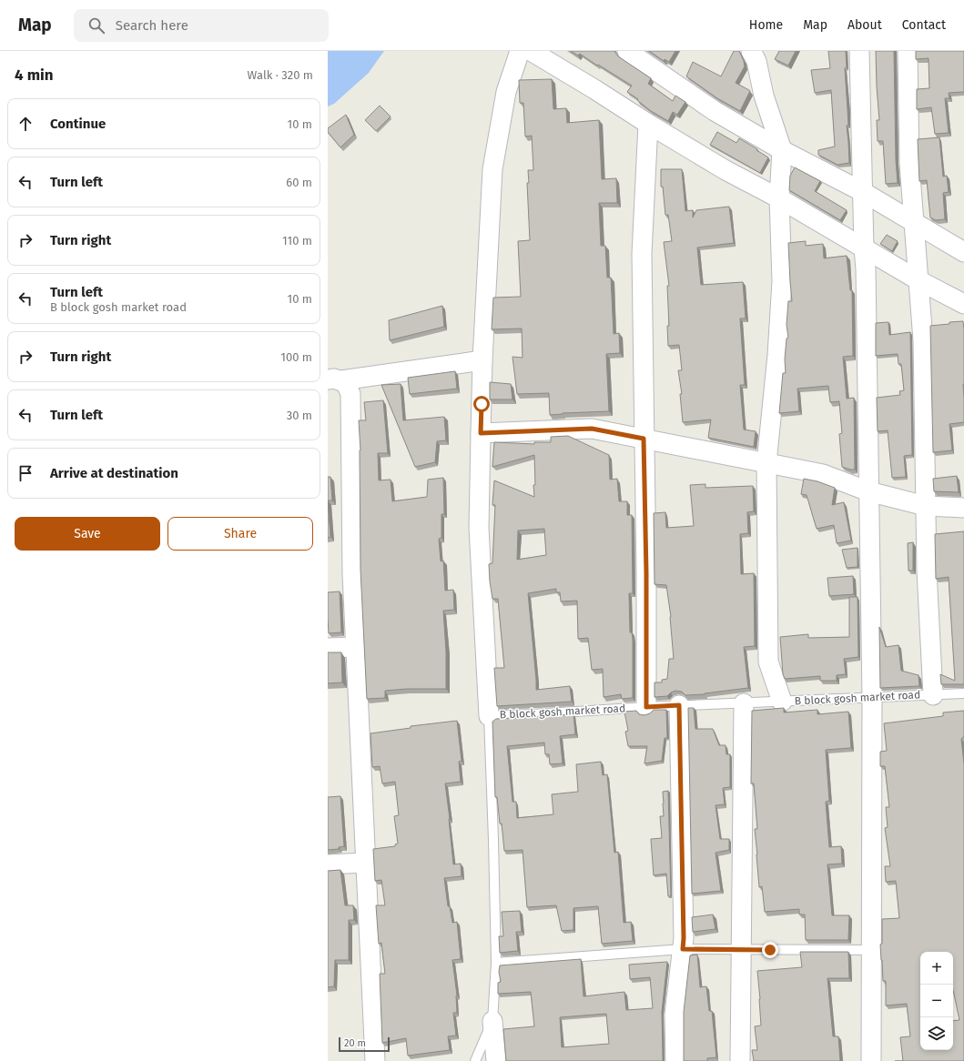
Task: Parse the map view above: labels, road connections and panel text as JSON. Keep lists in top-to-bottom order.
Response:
{
  "streets": {
    "lane": ["B block gosh market road"]
  },
  "scale_bar": "20 m",
  "page": {
    "header": "Map",
    "search": "Search here",
    "nav": [
      "Home",
      "Map",
      "About",
      "Contact"
    ],
    "heading": ["4 min", "Walk · 320 m"],
    "list": [
      ["Continue", "10 m"],
      ["Turn left", "60 m"],
      ["Turn right", "110 m"],
      ["Turn left", "B block gosh market road", "10 m"],
      ["Turn right", "100 m"],
      ["Turn left", "30 m"],
      "Arrive at destination"
    ],
    "buttons": ["Save", "Share"],
    "map_buttons": ["+", "−"],
    "scale": "20 m"
  }
}
